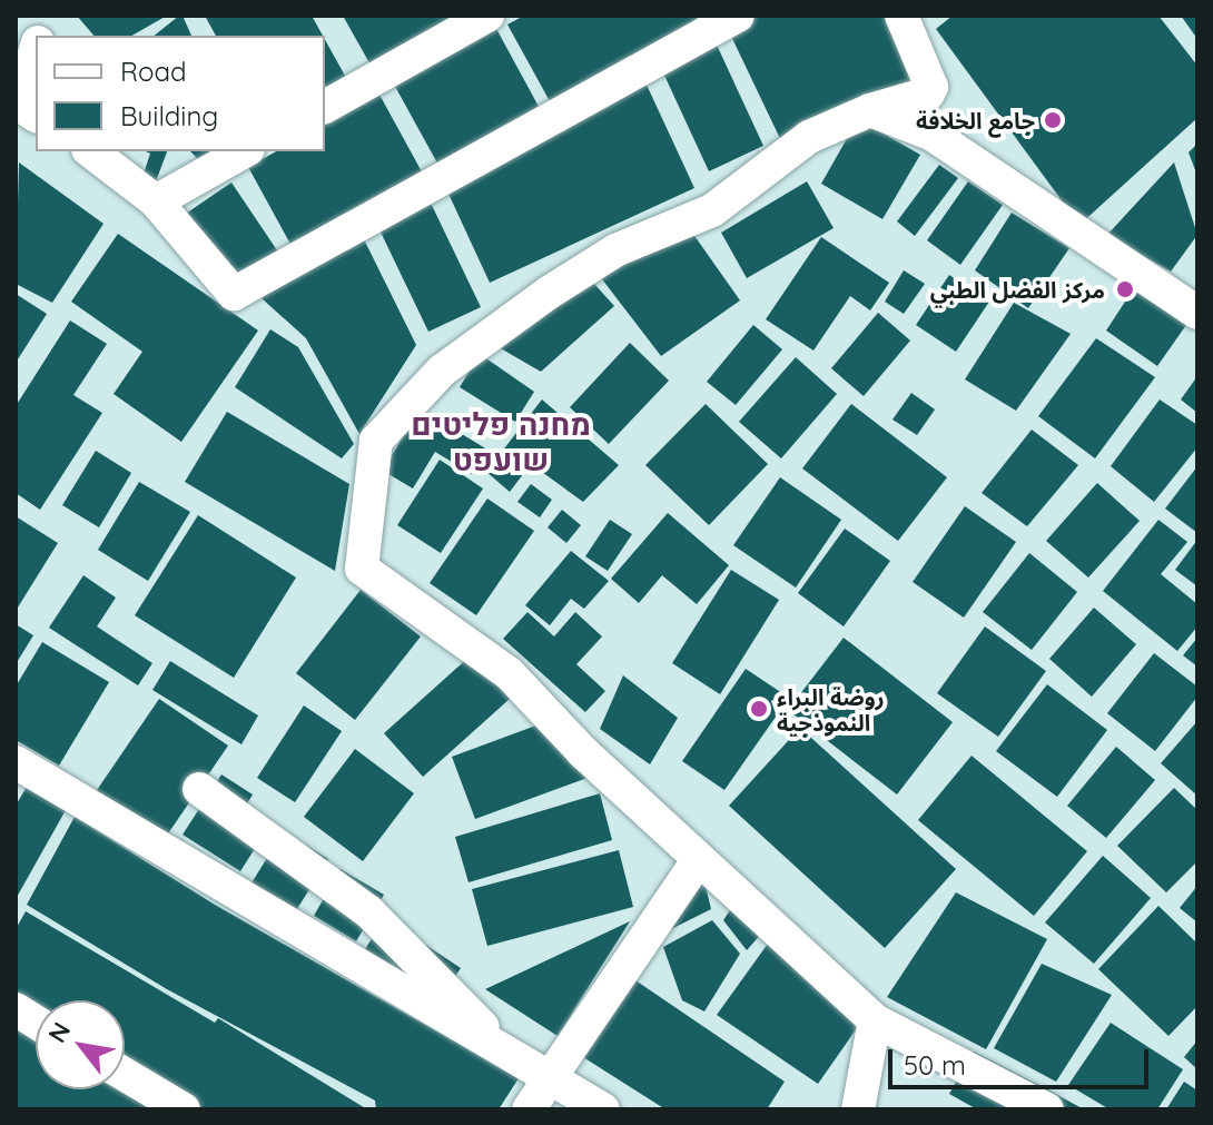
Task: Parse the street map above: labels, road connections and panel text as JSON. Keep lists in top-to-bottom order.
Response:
{
  "districts": ["מחנה פליטים שועפט"],
  "places": ["جامع الخلافة", "مركز الفضل الطبي", "روضة البراء النموذجية"],
  "legend": ["Road", "Building"],
  "scale_bar": "50 m",
  "north": "top left"
}
